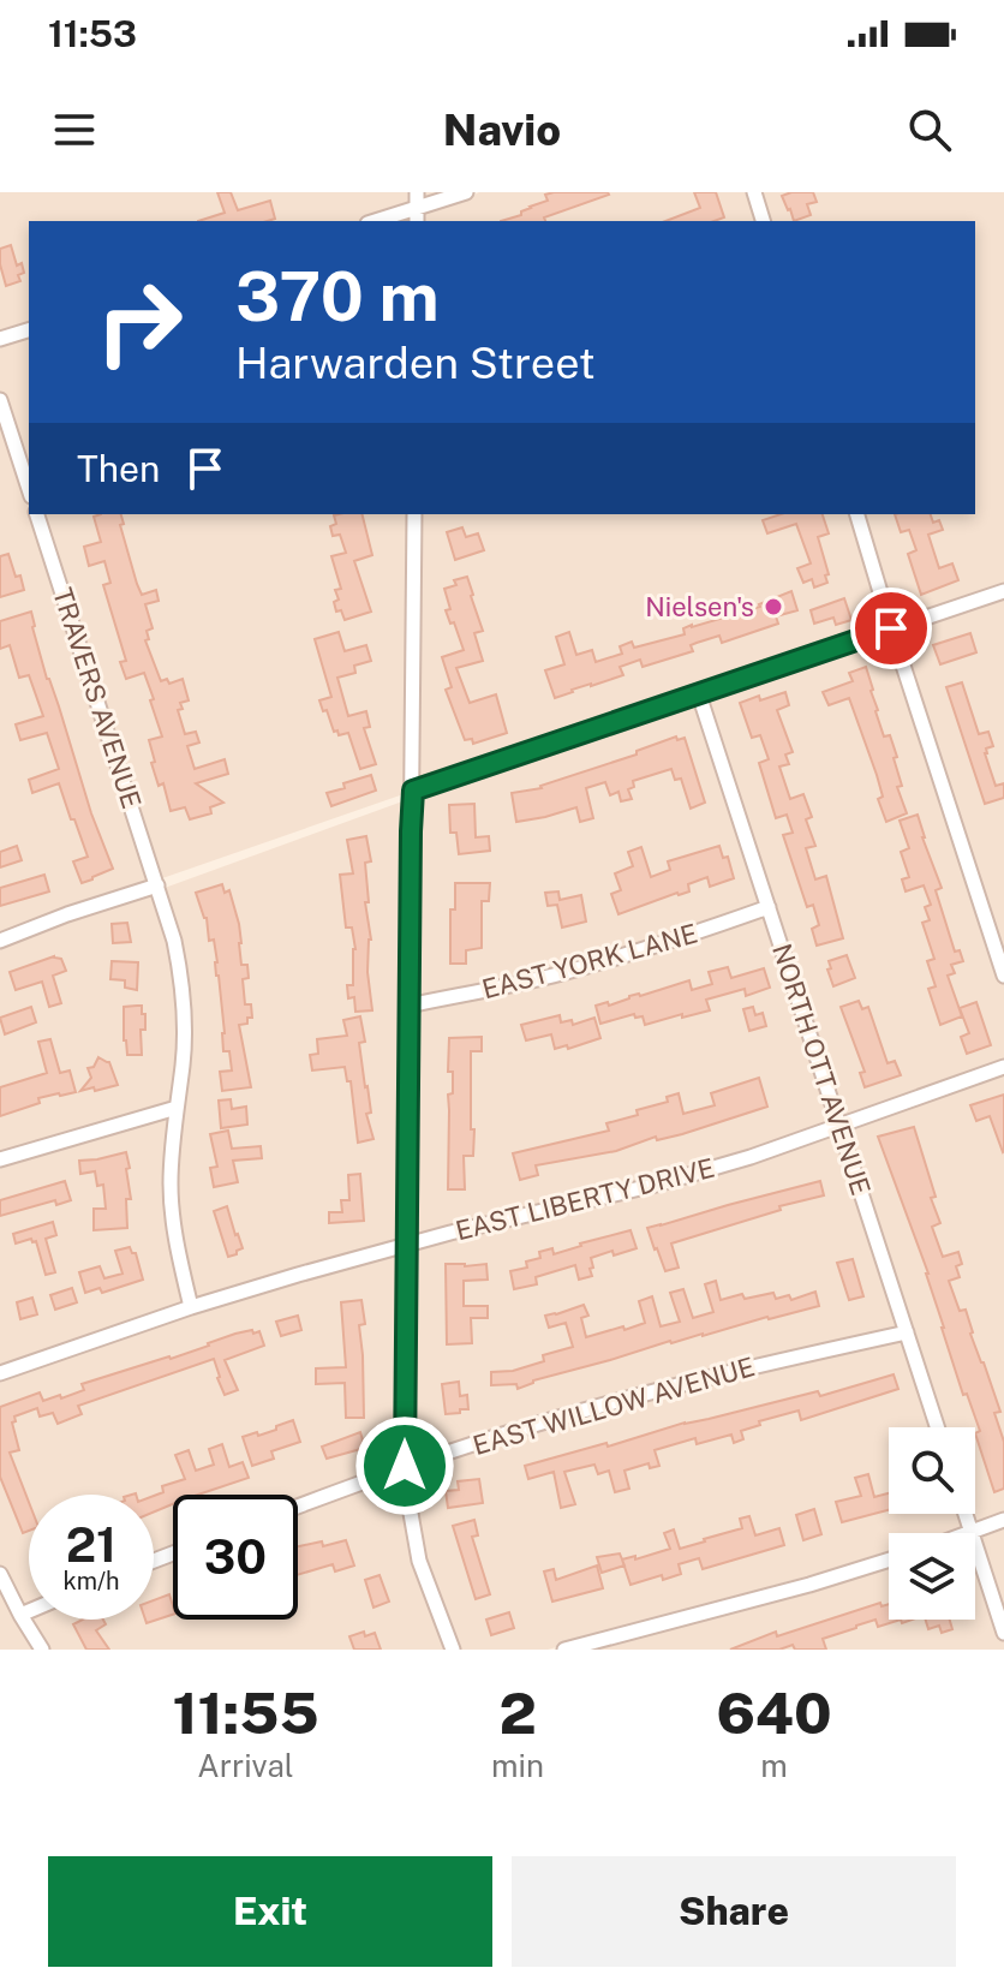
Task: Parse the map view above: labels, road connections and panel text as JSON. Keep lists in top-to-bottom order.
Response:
{
  "streets": {
    "street": [
      "TRAVERS AVENUE",
      "EAST YORK LANE",
      "NORTH OTT AVENUE",
      "EAST LIBERTY DRIVE",
      "EAST WILLOW AVENUE"
    ]
  },
  "crossings": [
    ["TRAVERS AVENUE", "EAST LIBERTY DRIVE"],
    ["EAST YORK LANE", "NORTH OTT AVENUE"],
    ["NORTH OTT AVENUE", "EAST LIBERTY DRIVE"],
    ["NORTH OTT AVENUE", "EAST WILLOW AVENUE"]
  ],
  "places": ["Nielsen's"],
  "page": {
    "status": "11:53",
    "header": "Navio",
    "turn": ["370 m", "Harwarden Street"],
    "then": "Then",
    "speed": "21 km/h",
    "limit": "30",
    "eta": [
      "11:55",
      "Arrival",
      "2",
      "min",
      "640",
      "m"
    ],
    "buttons": ["Exit", "Share"]
  }
}
